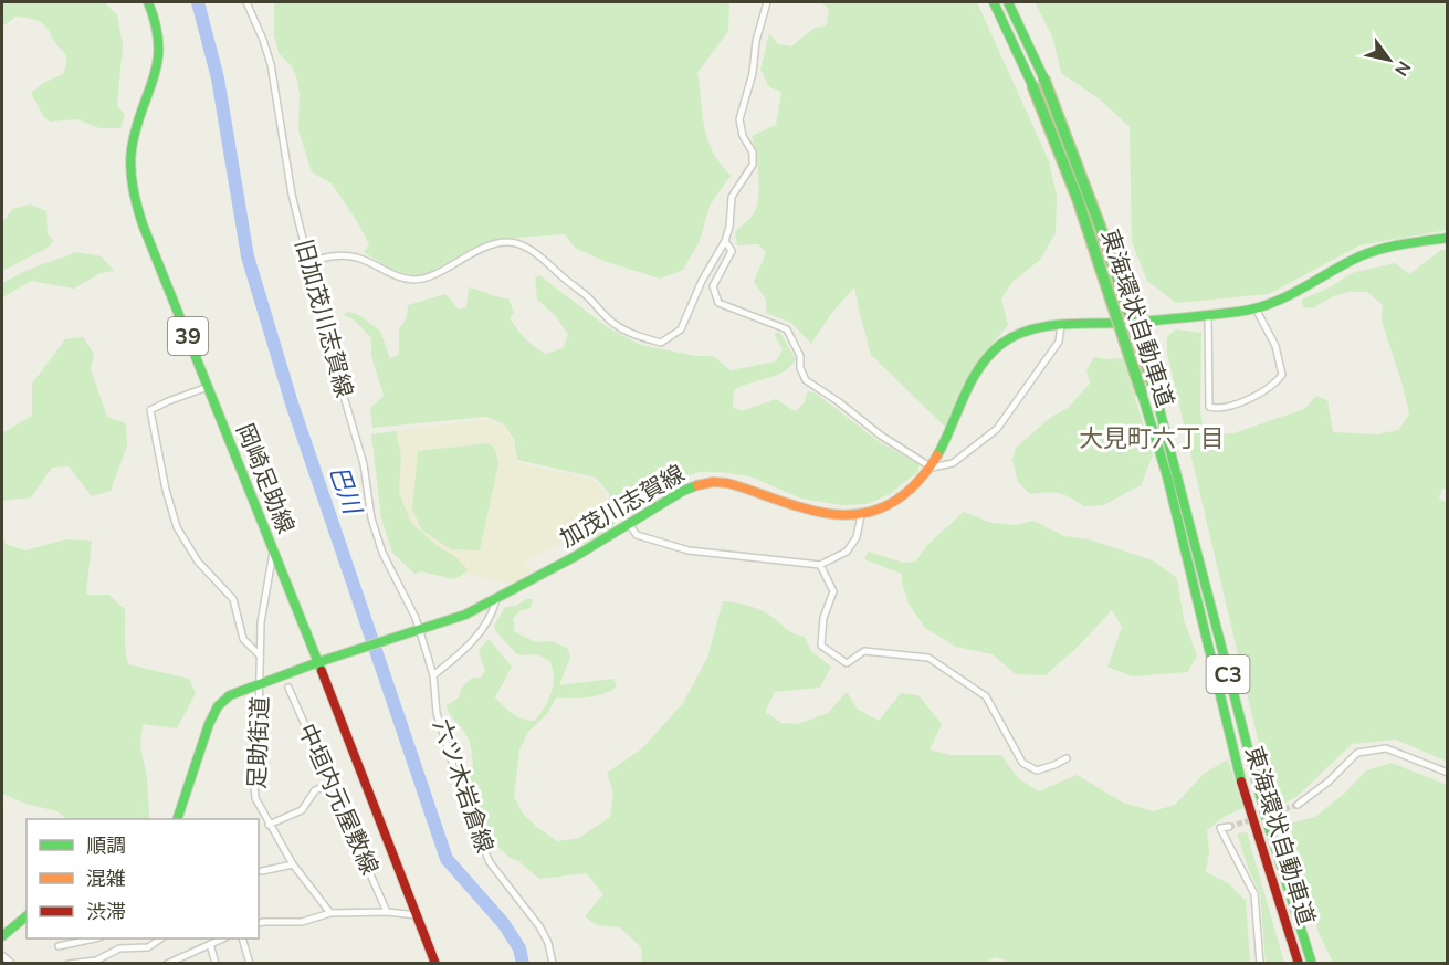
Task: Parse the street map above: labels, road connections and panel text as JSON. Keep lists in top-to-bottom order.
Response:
{
  "streets": {
    "main road": [
      "東海環状自動車道",
      "39",
      "岡崎足助線",
      "加茂川志賀線",
      "C3"
    ],
    "street": [
      "旧加茂川志賀線",
      "足助街道",
      "六ツ木岩倉線",
      "中垣内元屋敷線"
    ]
  },
  "crossings": [
    ["旧加茂川志賀線", "加茂川志賀線"],
    ["旧加茂川志賀線", "六ツ木岩倉線"],
    ["岡崎足助線", "加茂川志賀線"],
    ["岡崎足助線", "足助街道"],
    ["加茂川志賀線", "足助街道"],
    ["加茂川志賀線", "六ツ木岩倉線"]
  ],
  "districts": ["大見町六丁目"],
  "water": ["巴川"],
  "legend": ["順調", "混雑", "渋滞"],
  "north": "bottom right"
}
